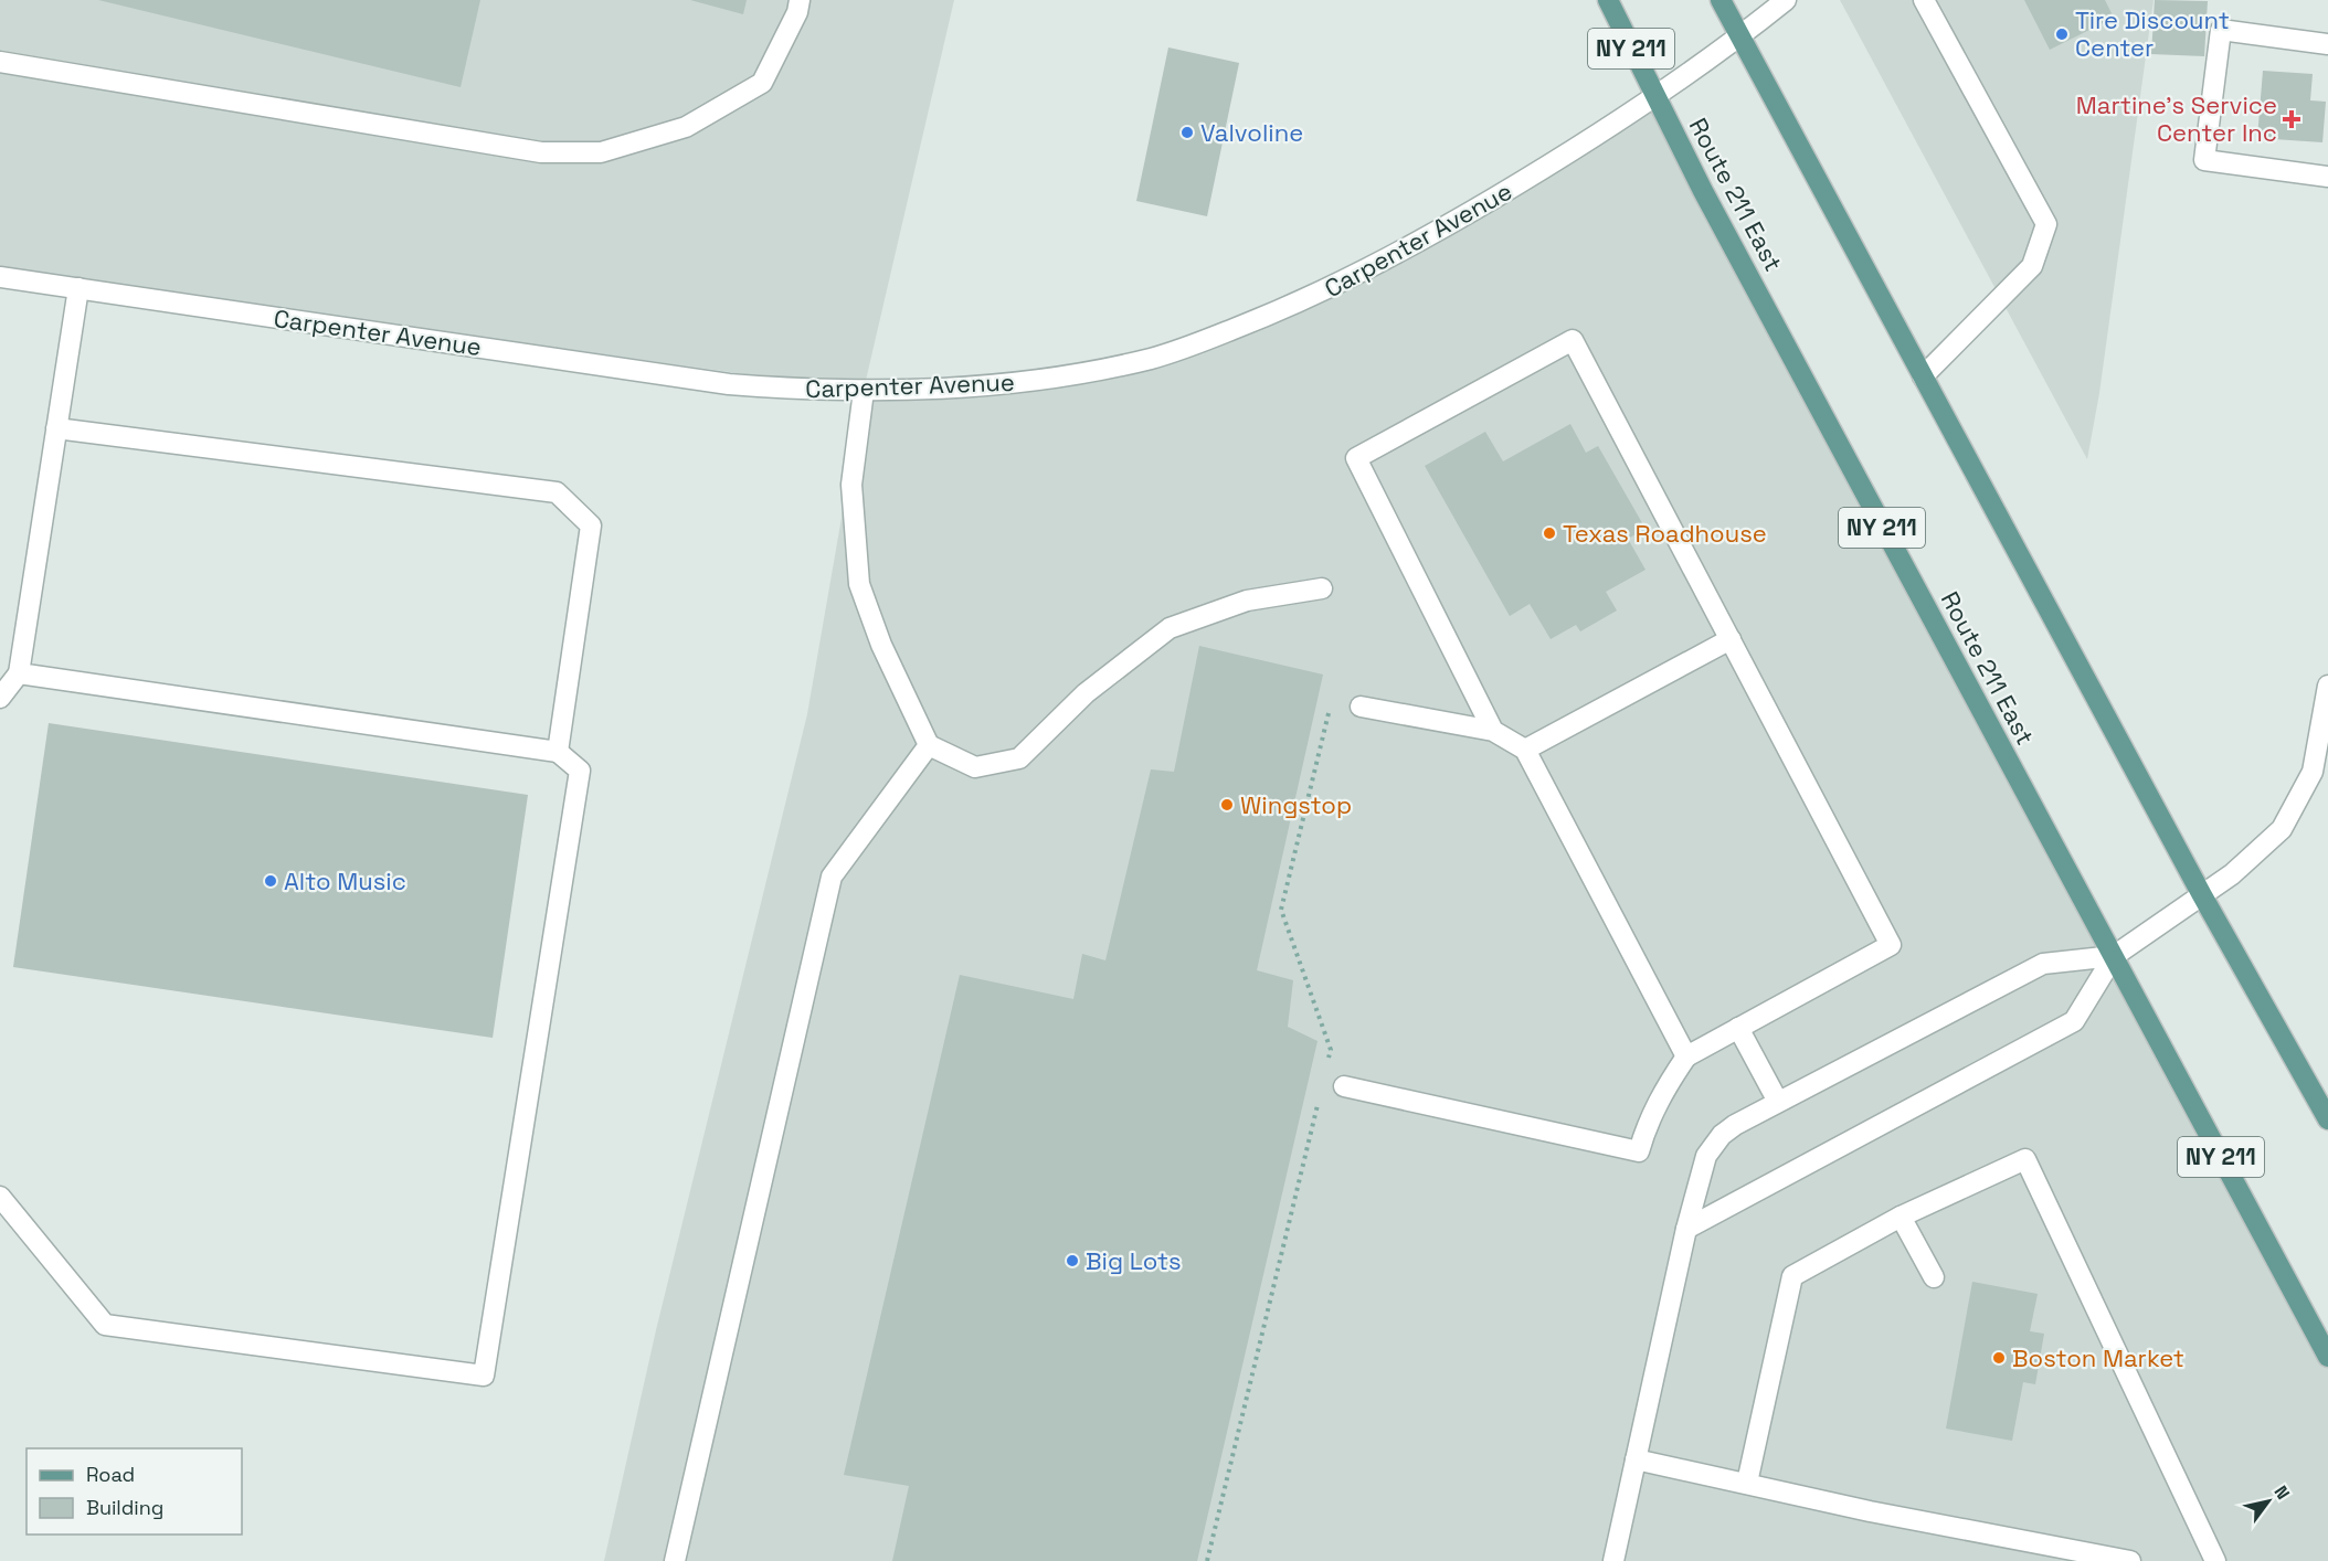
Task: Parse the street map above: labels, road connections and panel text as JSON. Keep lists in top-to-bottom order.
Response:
{
  "streets": {
    "main road": ["NY 211", "Route 211 East"],
    "street": ["Carpenter Avenue"]
  },
  "crossings": [
    ["Route 211 East", "Carpenter Avenue"]
  ],
  "places": {
    "other": [
      "Tire Discount Center",
      "Valvoline",
      "Texas Roadhouse",
      "Wingstop",
      "Alto Music",
      "Big Lots",
      "Boston Market"
    ],
    "health": ["Martine's Service Center Inc"]
  },
  "legend": ["Road", "Building"],
  "north": "top right"
}
